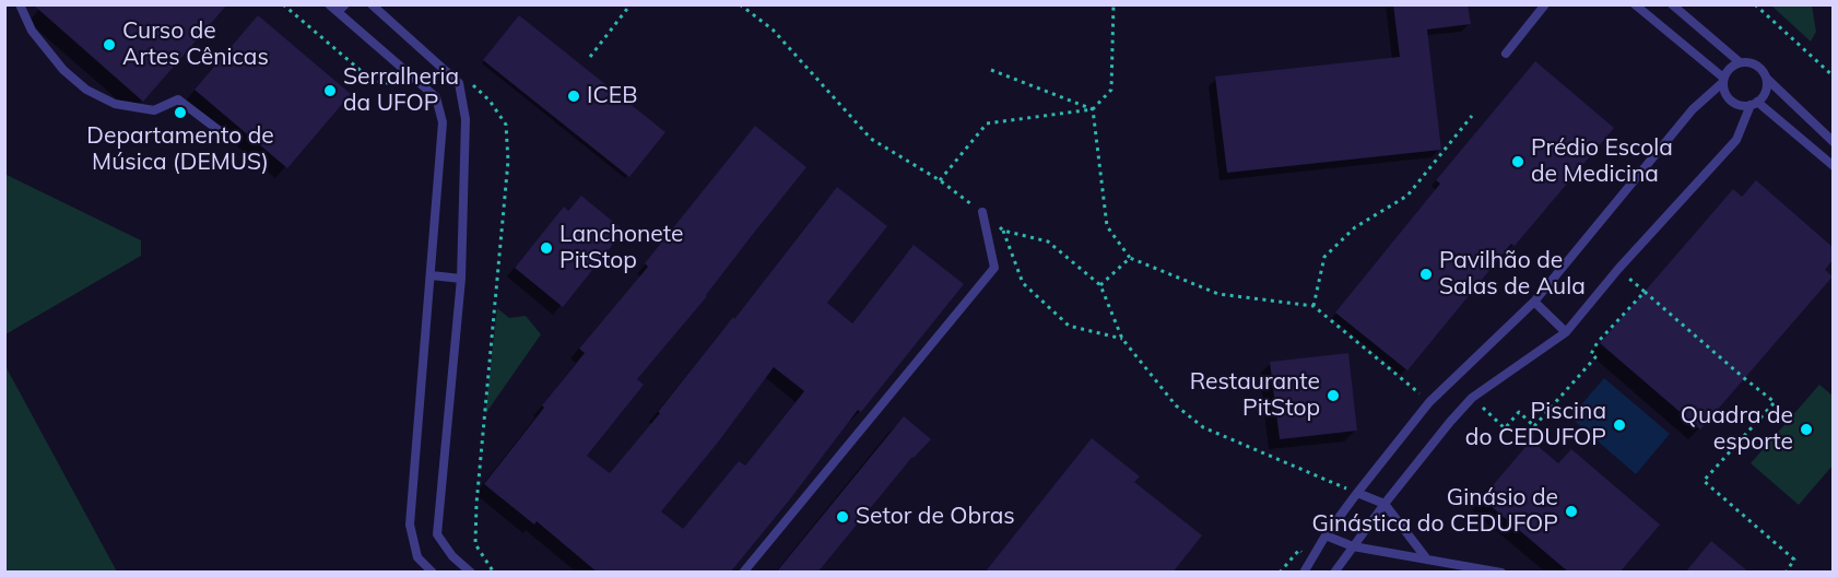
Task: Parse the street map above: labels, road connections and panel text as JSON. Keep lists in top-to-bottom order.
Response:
{
  "places": [
    "Curso de Artes Cênicas",
    "Serralheria da UFOP",
    "ICEB",
    "Departamento de Música (DEMUS)",
    "Prédio Escola de Medicina",
    "Lanchonete PitStop",
    "Pavilhão de Salas de Aula",
    "Restaurante PitStop",
    "Piscina do CEDUFOP",
    "Quadra de esporte",
    "Ginásio de Ginástica do CEDUFOP",
    "Setor de Obras"
  ]
}
